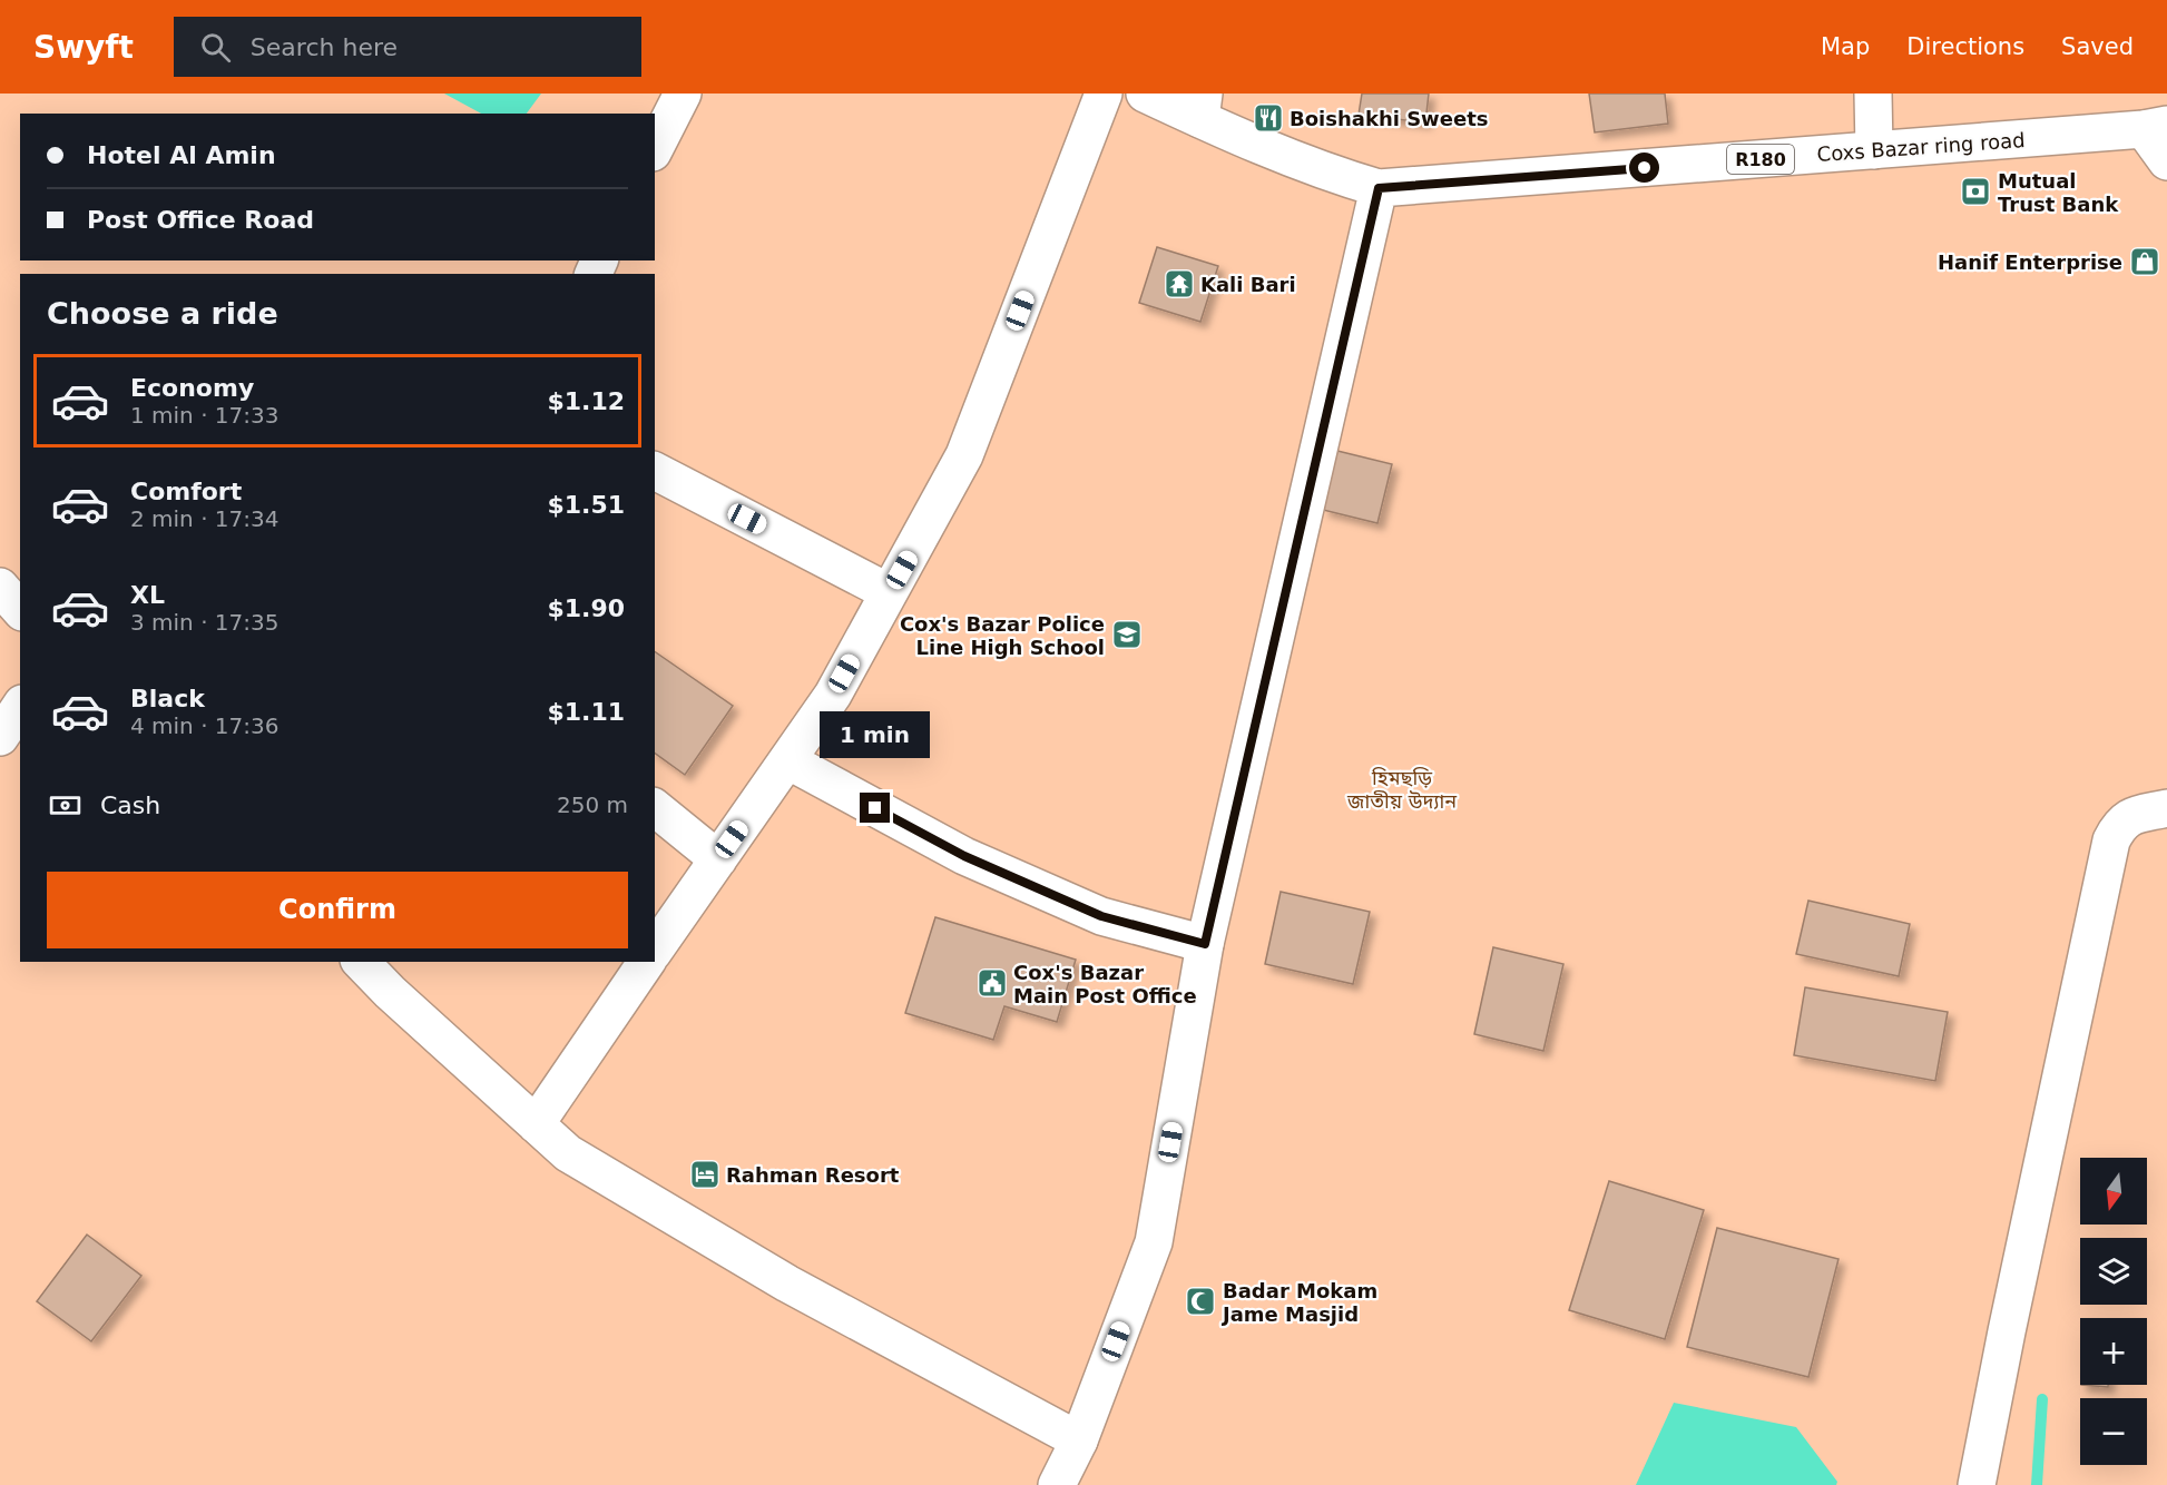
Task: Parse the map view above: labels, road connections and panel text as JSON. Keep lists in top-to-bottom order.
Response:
{
  "streets": {
    "street": ["Coxs Bazar ring road", "R180"]
  },
  "crossings": [
    ["Coxs Bazar ring road", "R180"]
  ],
  "parks": ["হিমছড়ি জাতীয় উদ্যান"],
  "places": {
    "restaurant": ["Boishakhi Sweets"],
    "bank": ["Mutual Trust Bank"],
    "shop": ["Hanif Enterprise"],
    "temple": ["Kali Bari"],
    "school or university": ["Cox's Bazar Police Line High School"],
    "public building": ["Cox's Bazar Main Post Office"],
    "hotel": ["Rahman Resort"],
    "mosque": ["Badar Mokam Jame Masjid"]
  },
  "north": "bottom",
  "page": {
    "header": "Swyft",
    "search": "Search here",
    "nav": ["Map", "Directions", "Saved"],
    "banner": ["Hotel Al Amin", "Post Office Road"],
    "heading": "Choose a ride",
    "list": [
      {
        "name": "Economy",
        "note": "1 min · 17:33",
        "value": "$1.12"
      },
      {
        "name": "Comfort",
        "note": "2 min · 17:34",
        "value": "$1.51"
      },
      {
        "name": "XL",
        "note": "3 min · 17:35",
        "value": "$1.90"
      },
      {
        "name": "Black",
        "note": "4 min · 17:36",
        "value": "$1.11"
      }
    ],
    "bubble": "1 min",
    "pay": ["Cash", "250 m"],
    "buttons": "Confirm",
    "map_buttons": ["+", "−"]
  }
}
